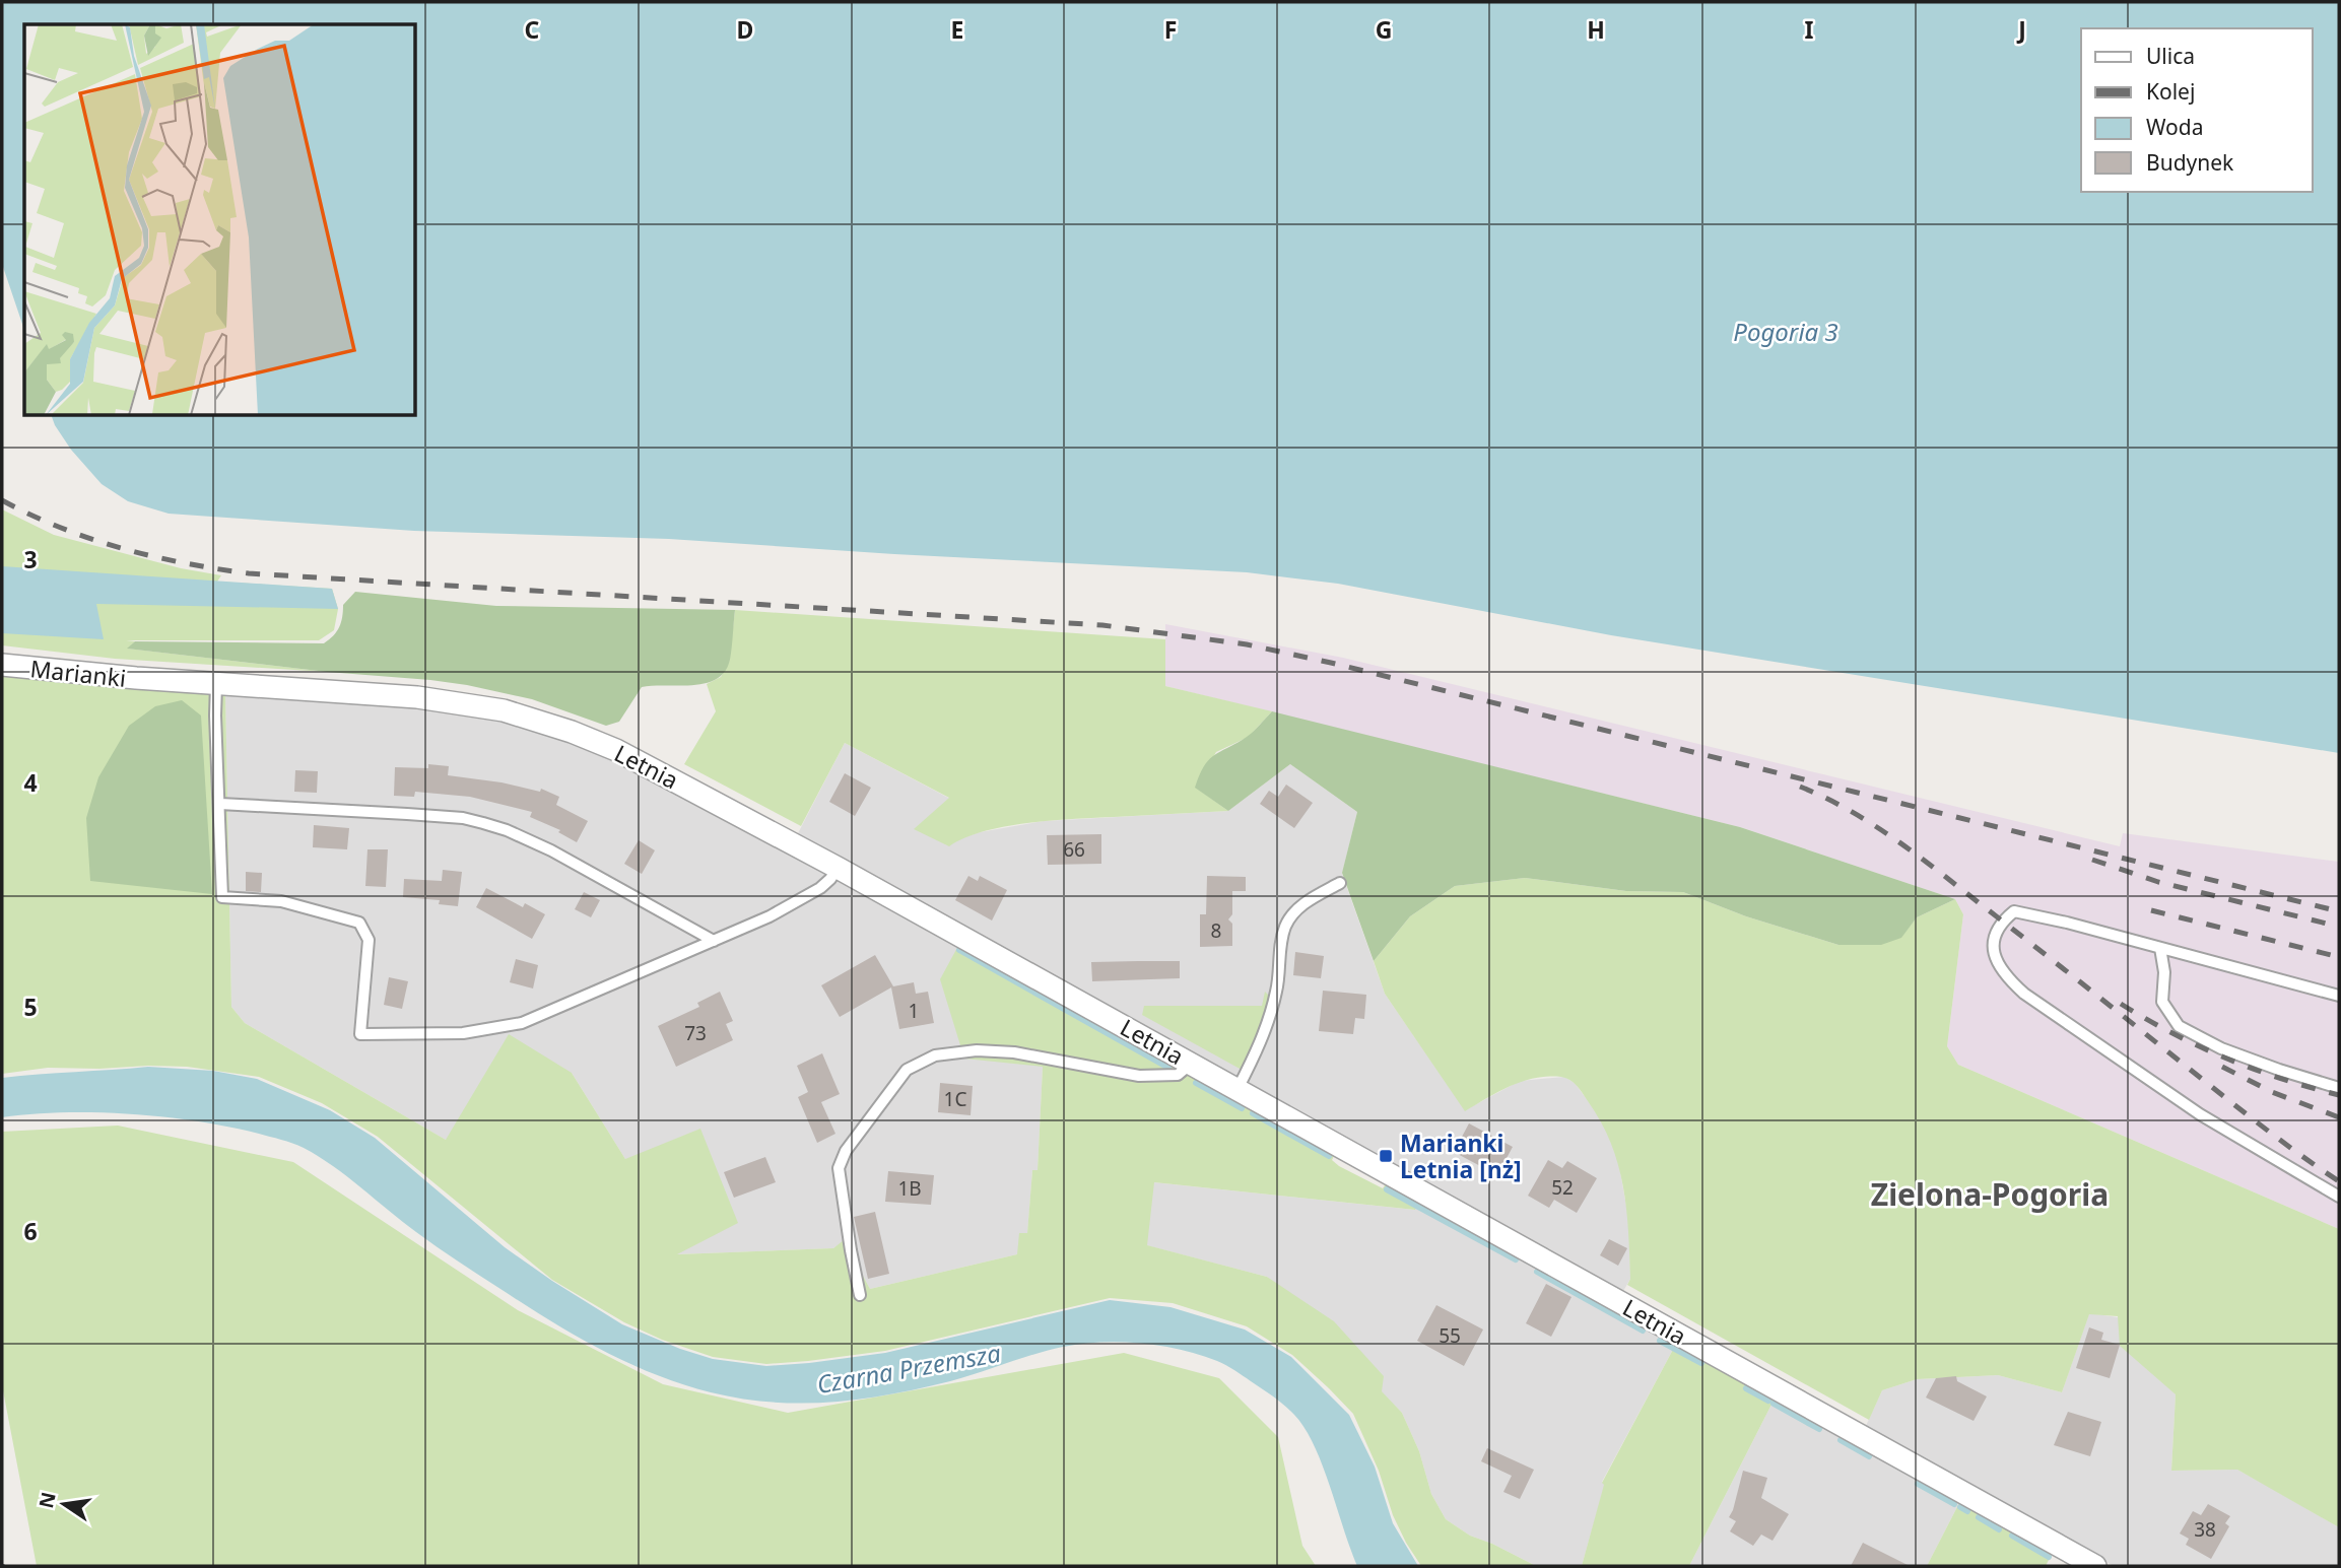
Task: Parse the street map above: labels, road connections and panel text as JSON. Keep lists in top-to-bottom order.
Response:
{
  "streets": {
    "street": ["Marianki", "Letnia"]
  },
  "crossings": [
    ["Marianki", "Letnia"]
  ],
  "districts": ["Zielona-Pogoria"],
  "water": ["Pogoria 3", "Czarna Przemsza"],
  "places": {
    "transit": ["Marianki Letnia [nż]"]
  },
  "house_numbers": [
    "66",
    "8",
    "1",
    "73",
    "1C",
    "52",
    "1B",
    "55",
    "38"
  ],
  "legend": [
    "Ulica",
    "Kolej",
    "Woda",
    "Budynek"
  ],
  "north": "left",
  "grid": {
    "columns": [
      "C",
      "D",
      "E",
      "F",
      "G",
      "H",
      "I",
      "J"
    ],
    "rows": [
      "3",
      "4",
      "5",
      "6"
    ]
  }
}
